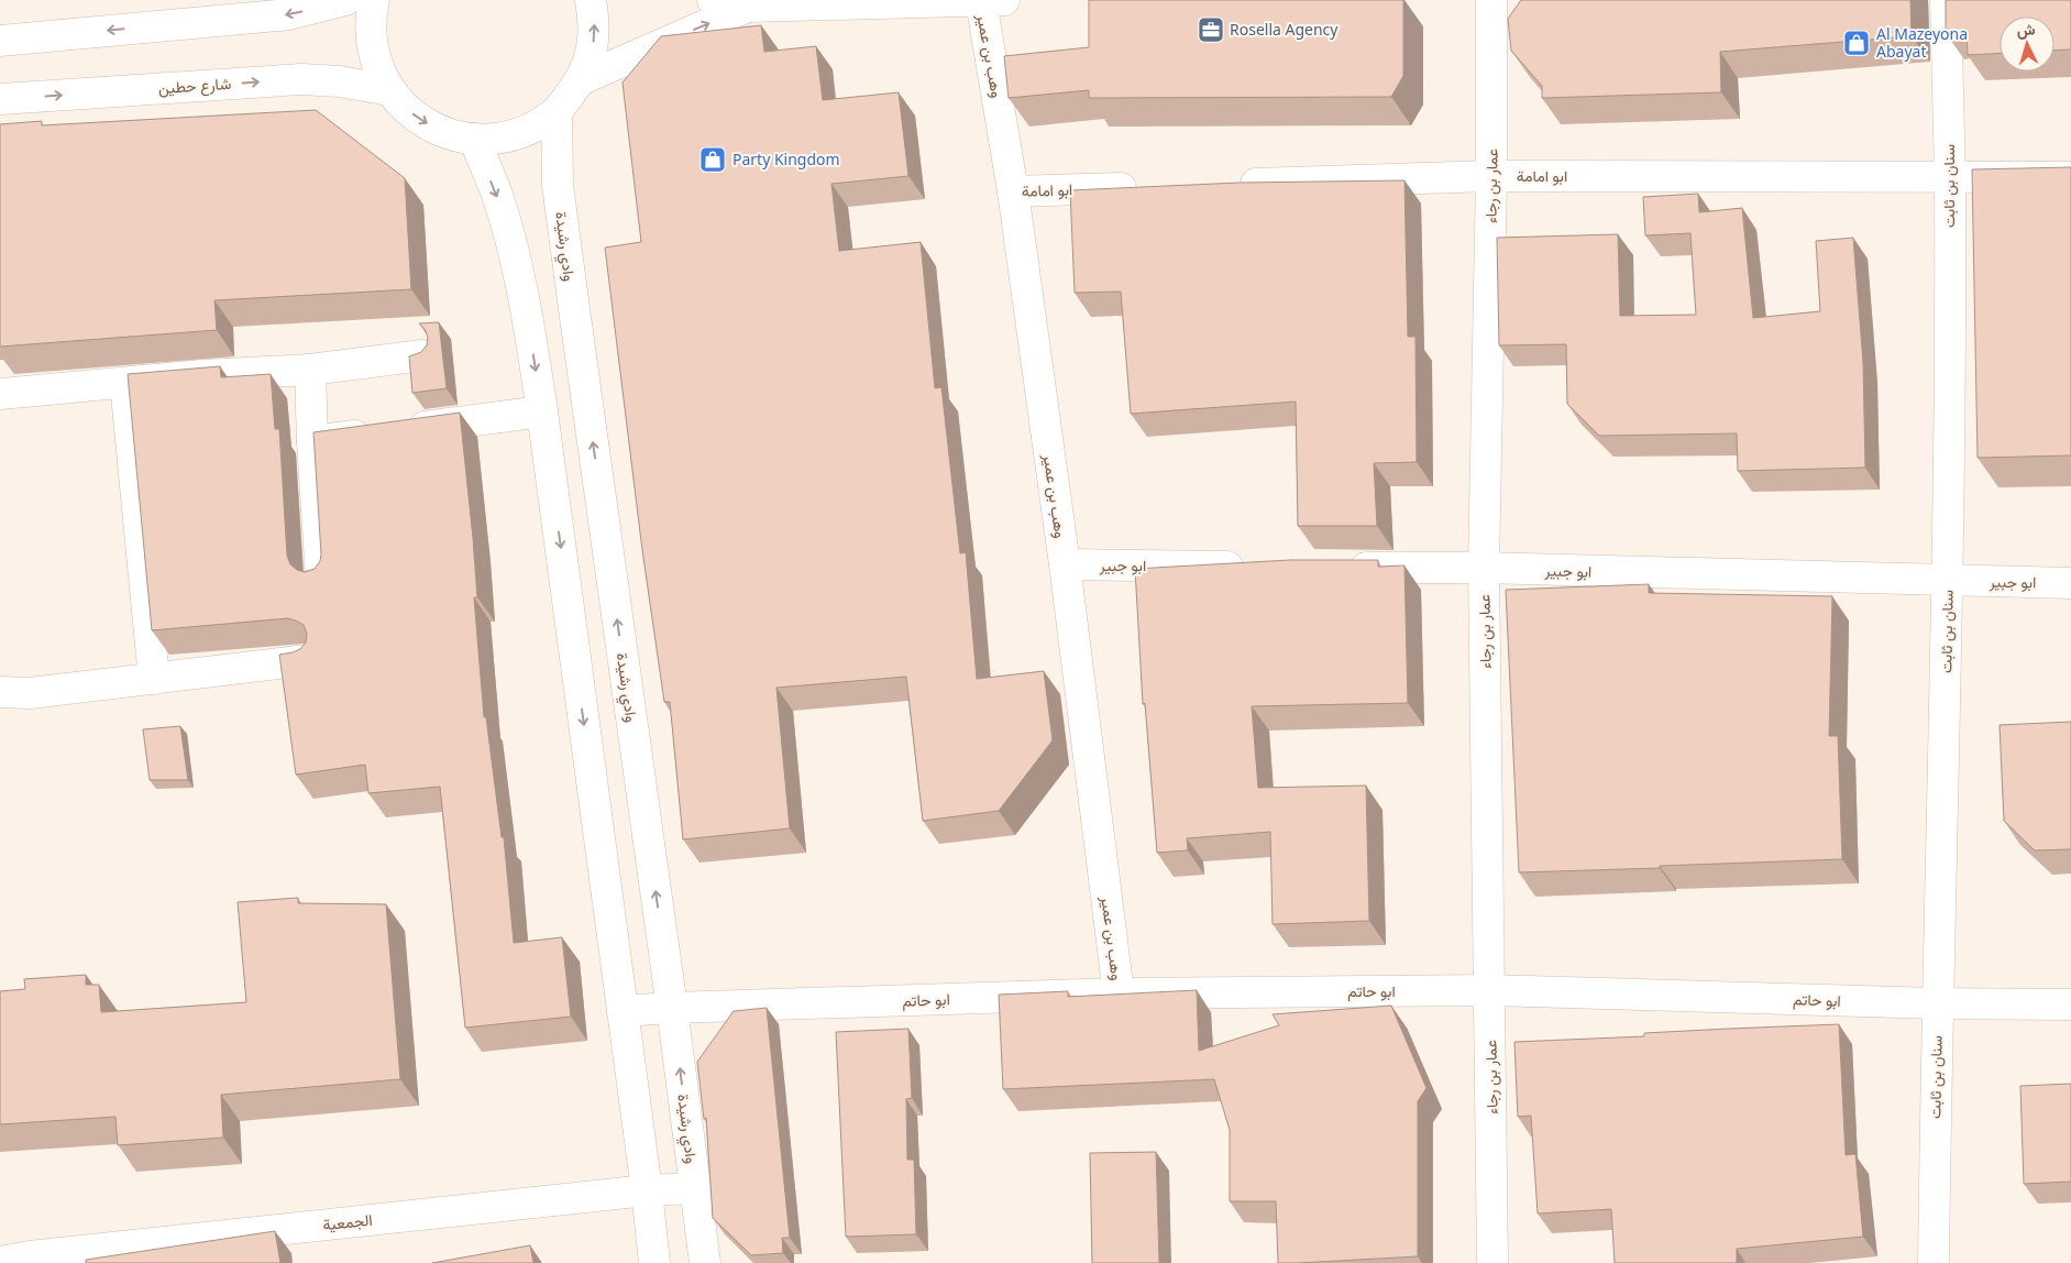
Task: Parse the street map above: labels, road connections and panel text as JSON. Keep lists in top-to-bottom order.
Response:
{
  "streets": {
    "street": [
      "وهب بن عمير",
      "شارع حطين",
      "ابو امامة",
      "عمار بن رجاء",
      "سنان بن ثابت",
      "وادي رشيدة",
      "ابو جبير",
      "ابو حاتم",
      "الجمعية"
    ]
  },
  "crossings": [
    ["وهب بن عمير", "ابو امامة"],
    ["وهب بن عمير", "ابو جبير"],
    ["وهب بن عمير", "ابو حاتم"],
    ["ابو امامة", "عمار بن رجاء"],
    ["ابو امامة", "سنان بن ثابت"],
    ["عمار بن رجاء", "ابو جبير"],
    ["عمار بن رجاء", "ابو حاتم"],
    ["سنان بن ثابت", "ابو جبير"],
    ["سنان بن ثابت", "ابو حاتم"],
    ["وادي رشيدة", "ابو حاتم"],
    ["وادي رشيدة", "الجمعية"]
  ],
  "places": {
    "office": ["Rosella Agency"],
    "shop": ["Al Mazeyona Abayat", "Party Kingdom"]
  },
  "north": "top"
}
